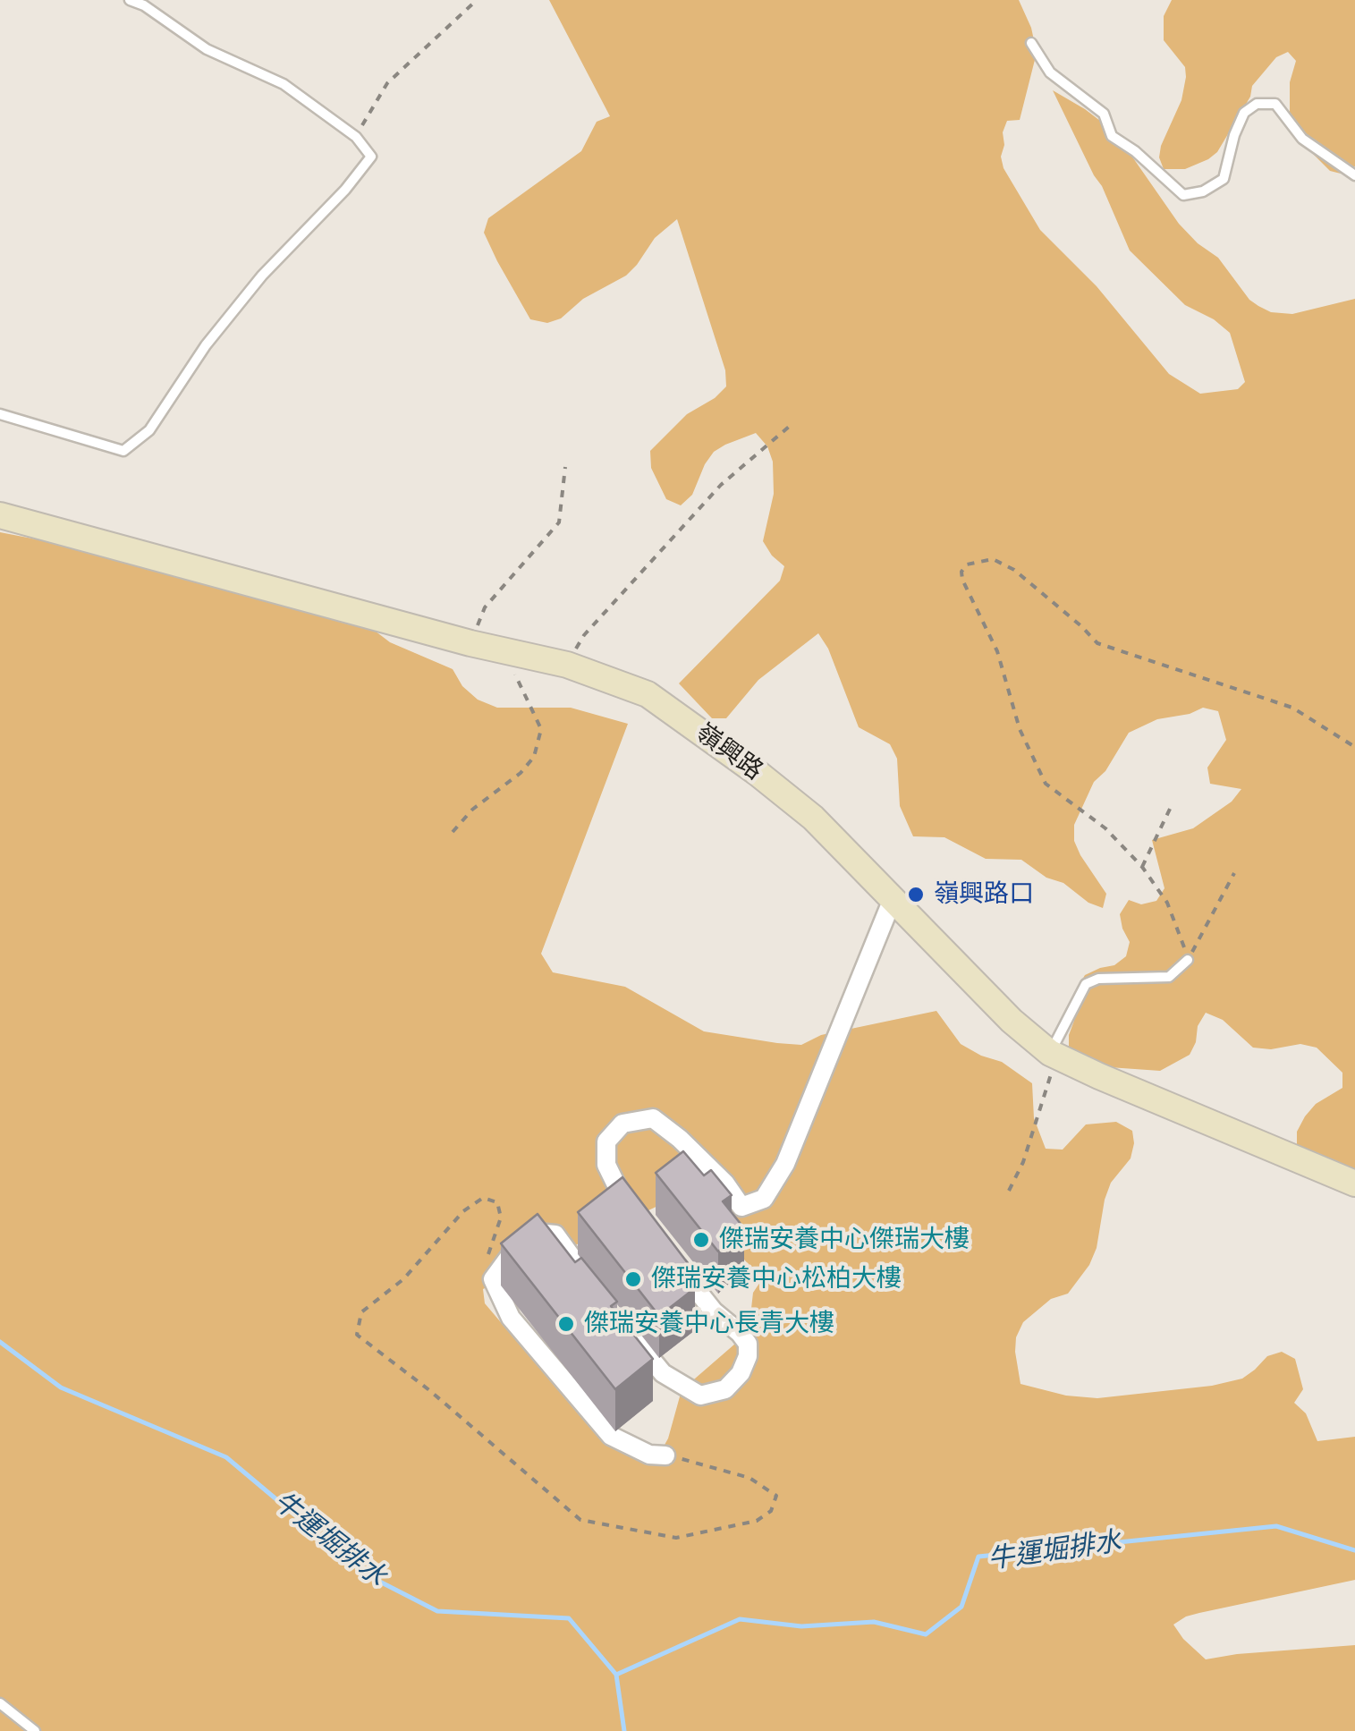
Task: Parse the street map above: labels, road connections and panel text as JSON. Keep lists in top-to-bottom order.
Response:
{
  "streets": {
    "main road": ["嶺興路"]
  },
  "water": ["牛運堀排水"],
  "places": [
    "嶺興路口",
    "傑瑞安養中心傑瑞大樓",
    "傑瑞安養中心松柏大樓",
    "傑瑞安養中心長青大樓"
  ]
}
